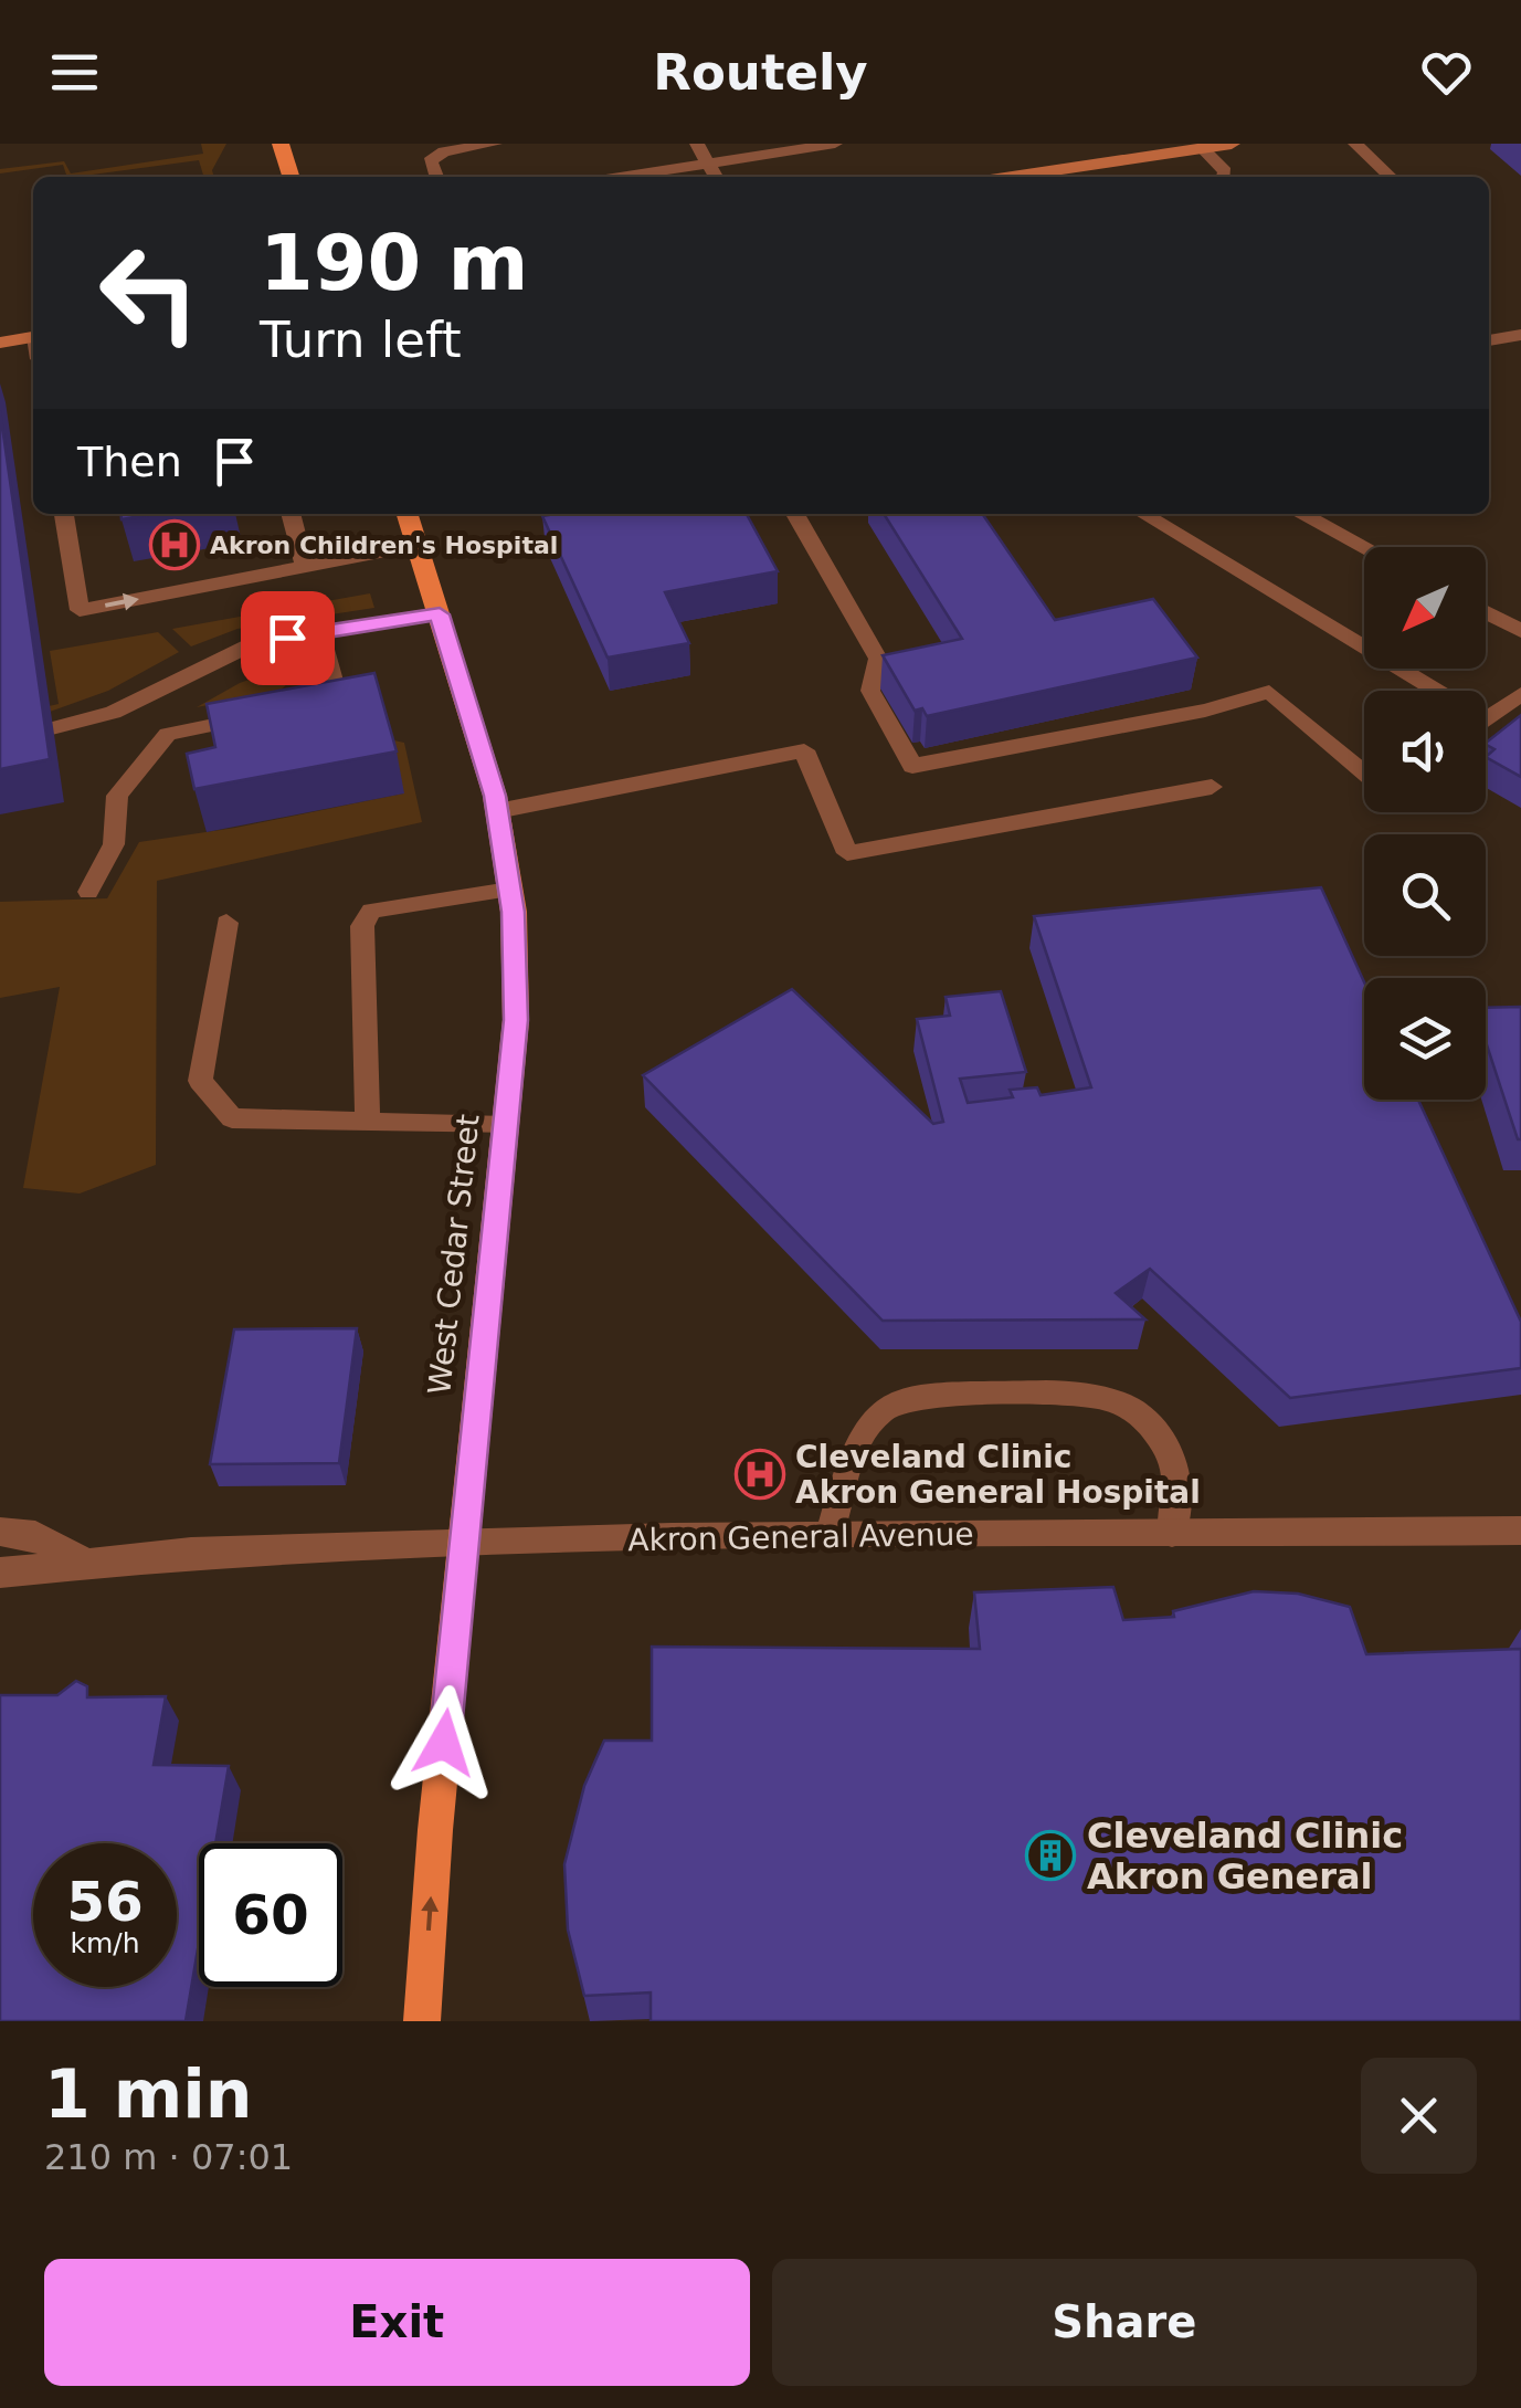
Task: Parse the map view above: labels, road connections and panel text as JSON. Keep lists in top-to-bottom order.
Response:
{
  "streets": {
    "main road": ["West Cedar Street"],
    "street": ["Akron General Avenue"]
  },
  "crossings": [
    ["West Cedar Street", "Akron General Avenue"]
  ],
  "places": {
    "hospital": ["Akron Children's Hospital", "Cleveland Clinic Akron General Hospital"],
    "building": ["Cleveland Clinic Akron General"]
  },
  "north": "bottom left",
  "page": {
    "header": "Routely",
    "turn": ["190 m", "Turn left"],
    "then": "Then",
    "speed": "56 km/h",
    "limit": "60",
    "heading": ["1 min", "210 m · 07:01"],
    "buttons": ["Exit", "Share"]
  }
}
